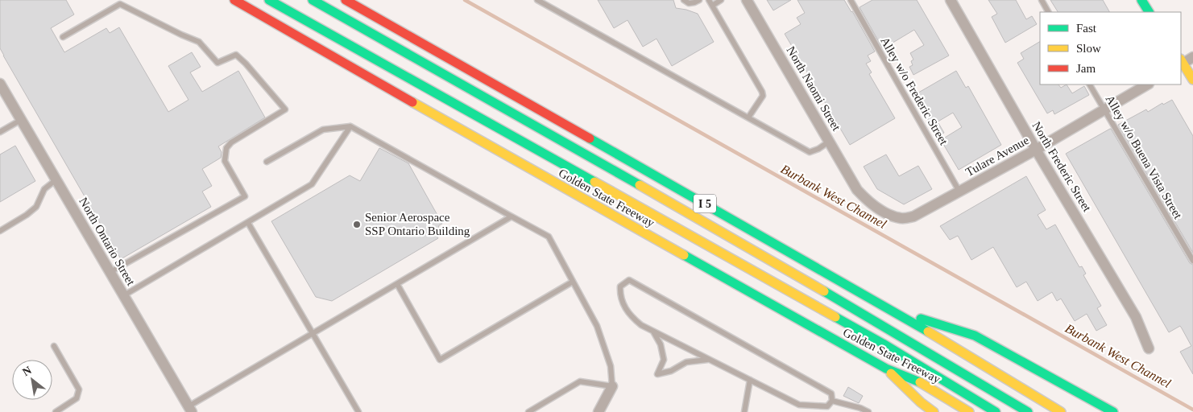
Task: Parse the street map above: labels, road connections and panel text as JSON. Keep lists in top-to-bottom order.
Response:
{
  "streets": {
    "main road": ["Golden State Freeway", "I 5"],
    "street": [
      "North Naomi Street",
      "Tulare Avenue",
      "North Frederic Street",
      "North Ontario Street"
    ],
    "lane": ["Alley w/o Frederic Street", "Alley w/o Buena Vista Street"]
  },
  "crossings": [
    ["North Naomi Street", "Tulare Avenue"],
    ["Alley w/o Frederic Street", "Tulare Avenue"],
    ["Tulare Avenue", "Alley w/o Buena Vista Street"],
    ["Tulare Avenue", "North Frederic Street"]
  ],
  "water": ["Burbank West Channel"],
  "places": ["Senior Aerospace SSP Ontario Building"],
  "legend": ["Fast", "Slow", "Jam"],
  "north": "top left"
}
